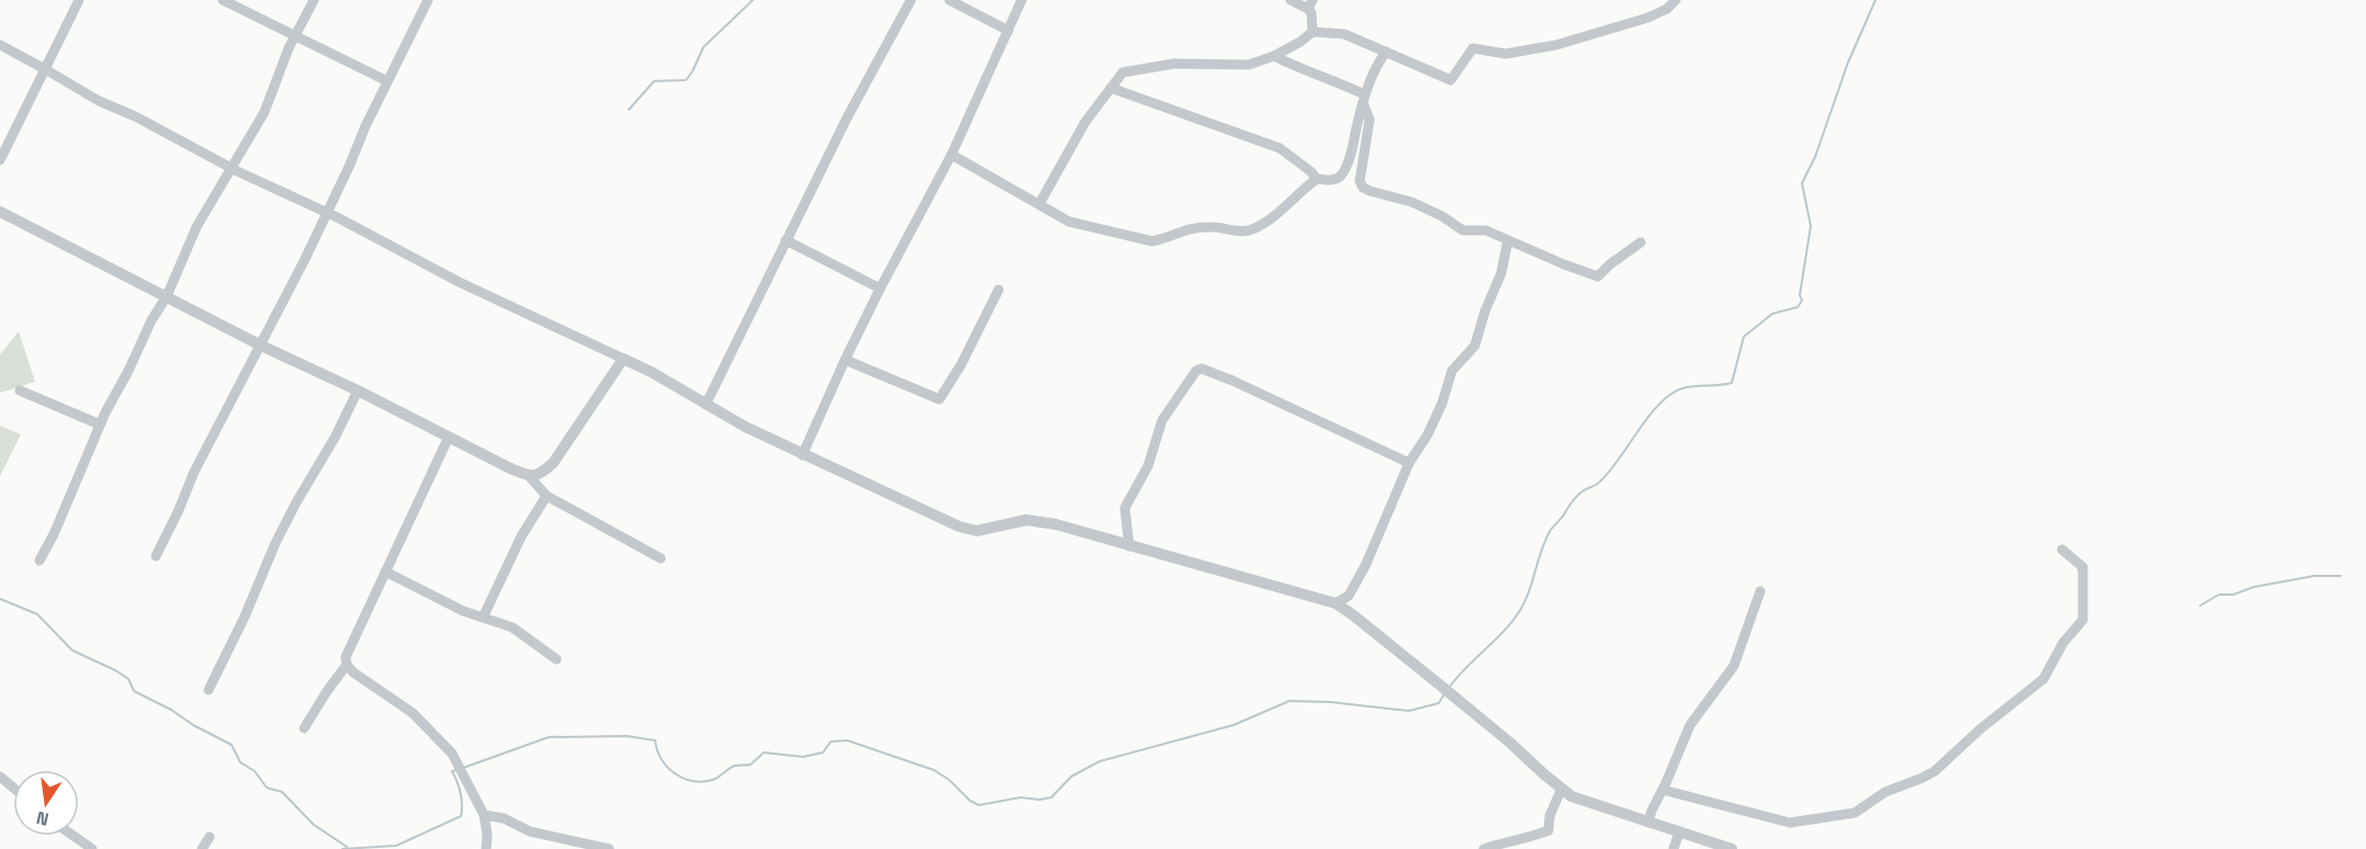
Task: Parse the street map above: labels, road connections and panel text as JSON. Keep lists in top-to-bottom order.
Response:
{
  "north": "bottom"
}
